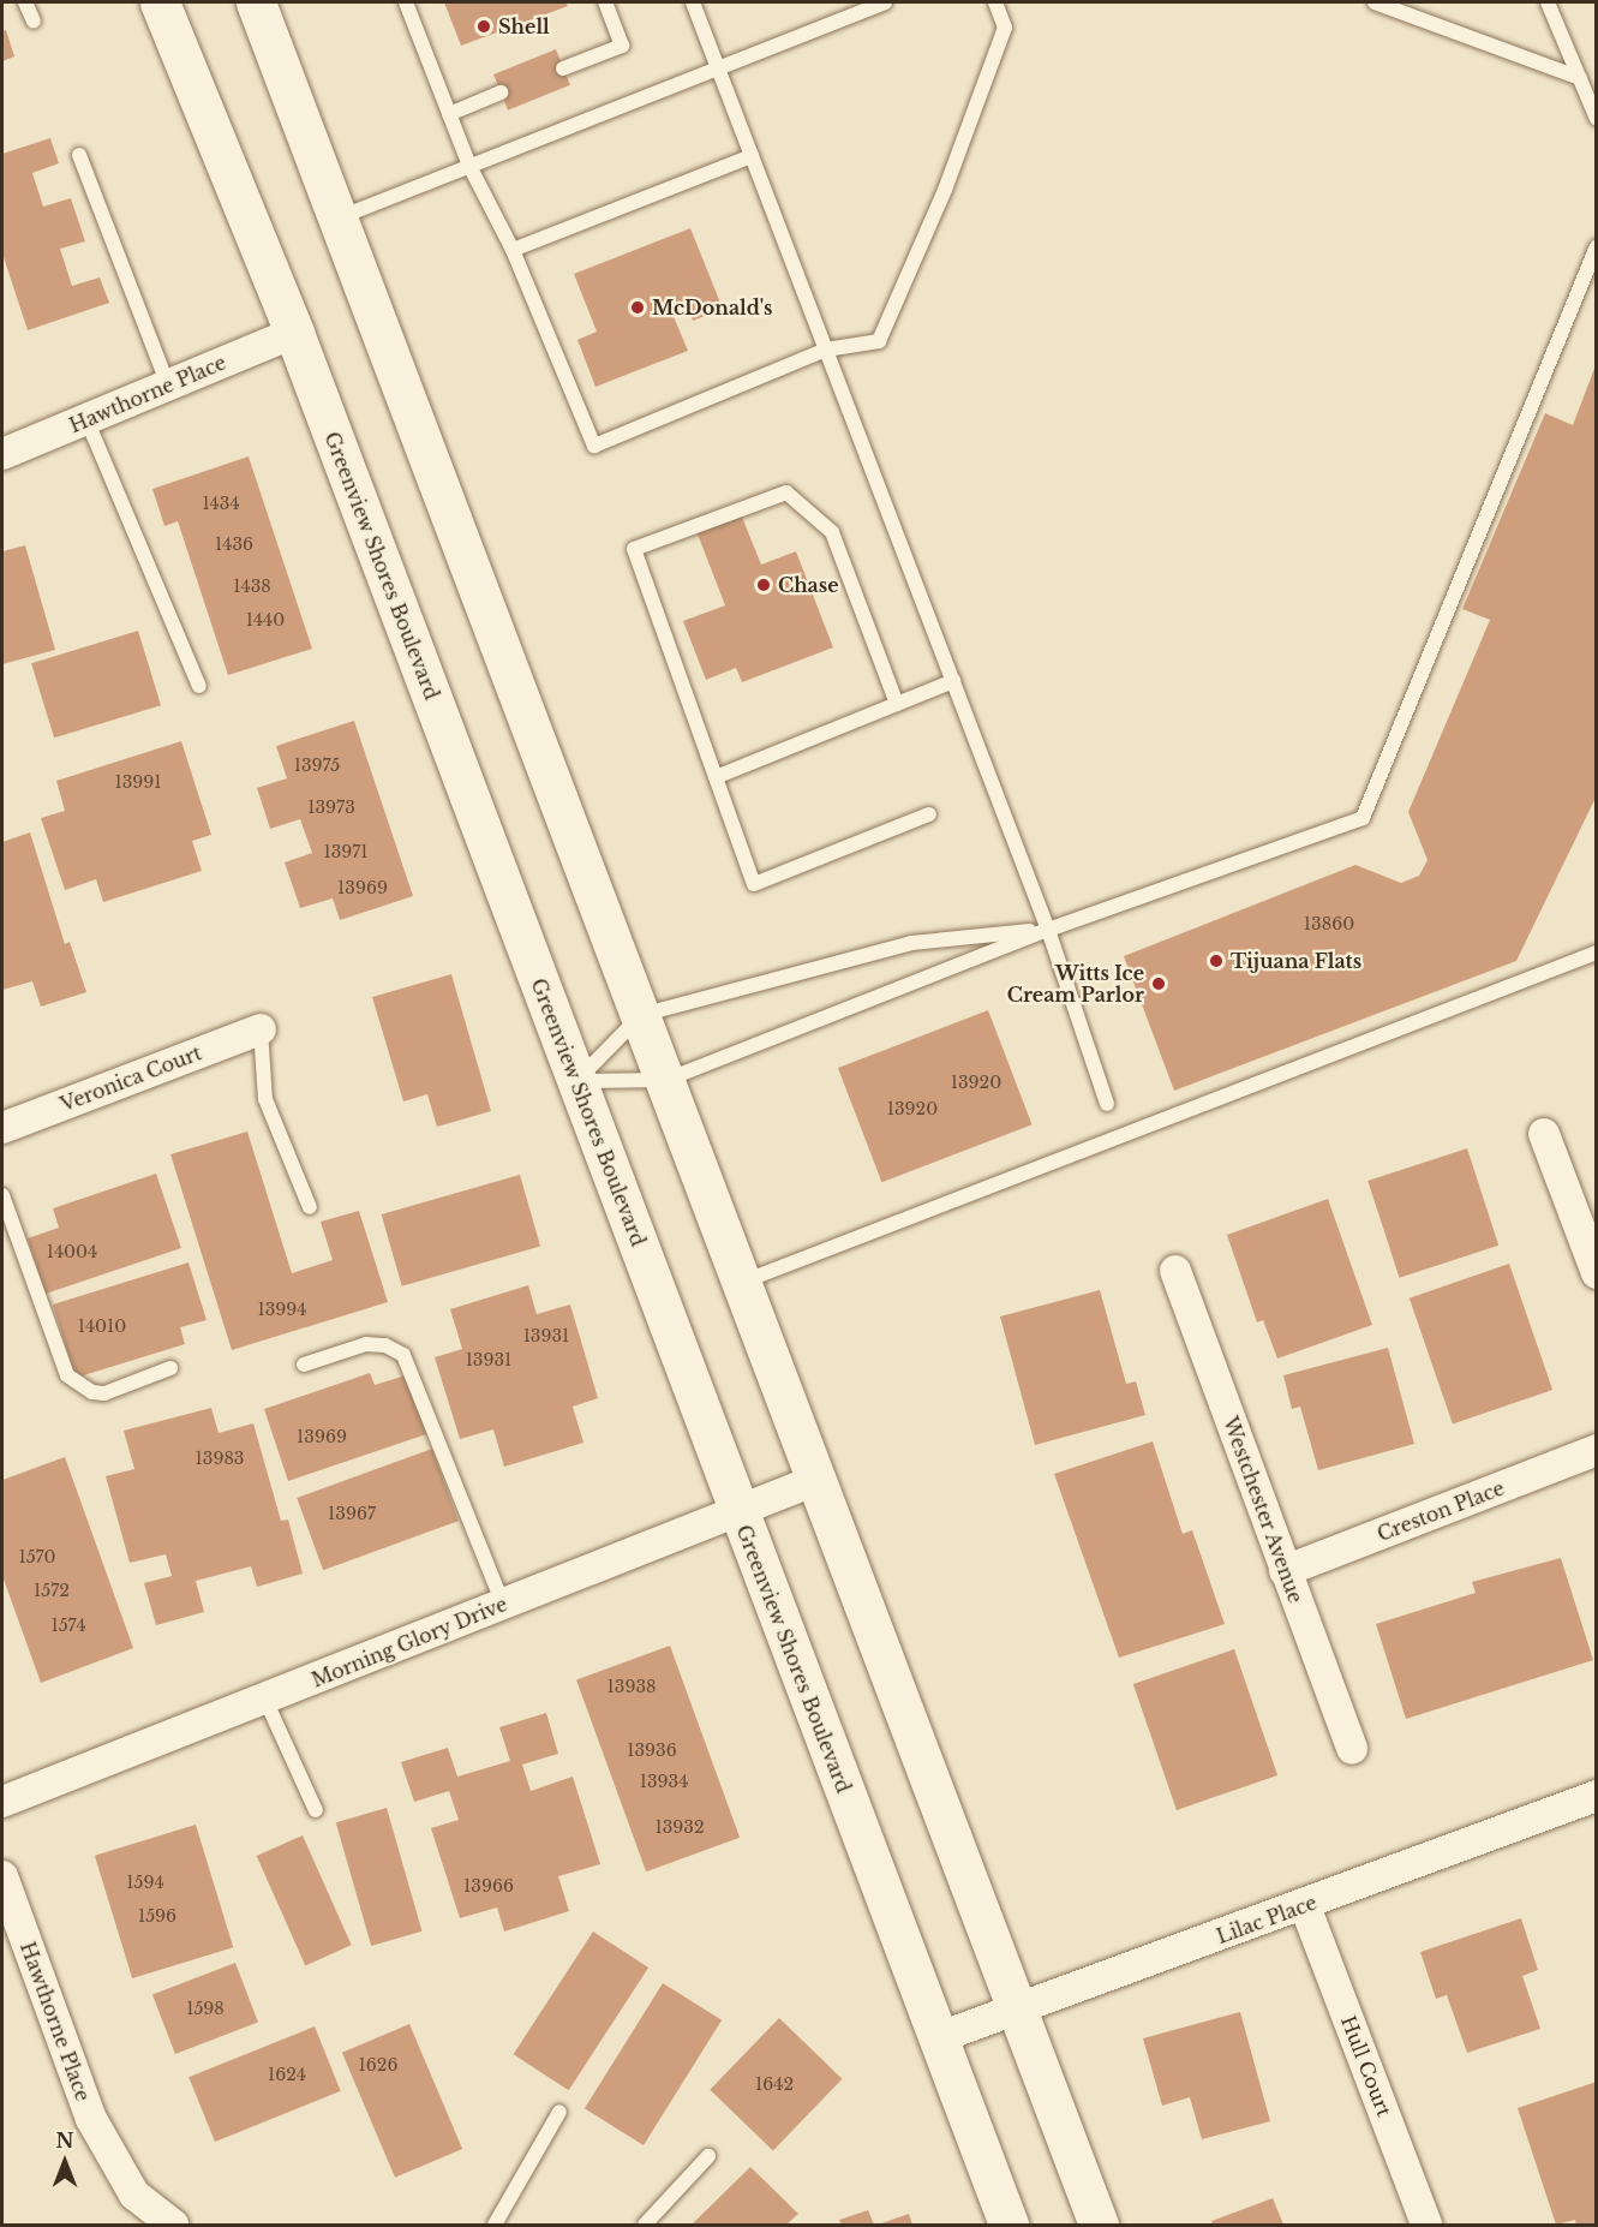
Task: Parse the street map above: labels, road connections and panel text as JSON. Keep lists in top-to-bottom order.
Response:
{
  "streets": {
    "street": [
      "Hawthorne Place",
      "Greenview Shores Boulevard",
      "Veronica Court",
      "Westchester Avenue",
      "Creston Place",
      "Morning Glory Drive",
      "Lilac Place",
      "Hull Court"
    ]
  },
  "crossings": [
    ["Hawthorne Place", "Greenview Shores Boulevard"],
    ["Greenview Shores Boulevard", "Morning Glory Drive"],
    ["Greenview Shores Boulevard", "Lilac Place"],
    ["Westchester Avenue", "Creston Place"],
    ["Lilac Place", "Hull Court"]
  ],
  "places": [
    "Shell",
    "McDonald's",
    "Chase",
    "Tijuana Flats",
    "Witts Ice Cream Parlor"
  ],
  "house_numbers": [
    "1434",
    "1436",
    "1438",
    "1440",
    "13975",
    "13991",
    "13973",
    "13971",
    "13969",
    "13860",
    "13920",
    "13920",
    "14004",
    "13994",
    "14010",
    "13931",
    "13931",
    "13969",
    "13983",
    "13967",
    "1570",
    "1572",
    "1574",
    "13938",
    "13936",
    "13934",
    "13932",
    "1594",
    "13966",
    "1596",
    "1598",
    "1626",
    "1624",
    "1642"
  ],
  "north": "top"
}
